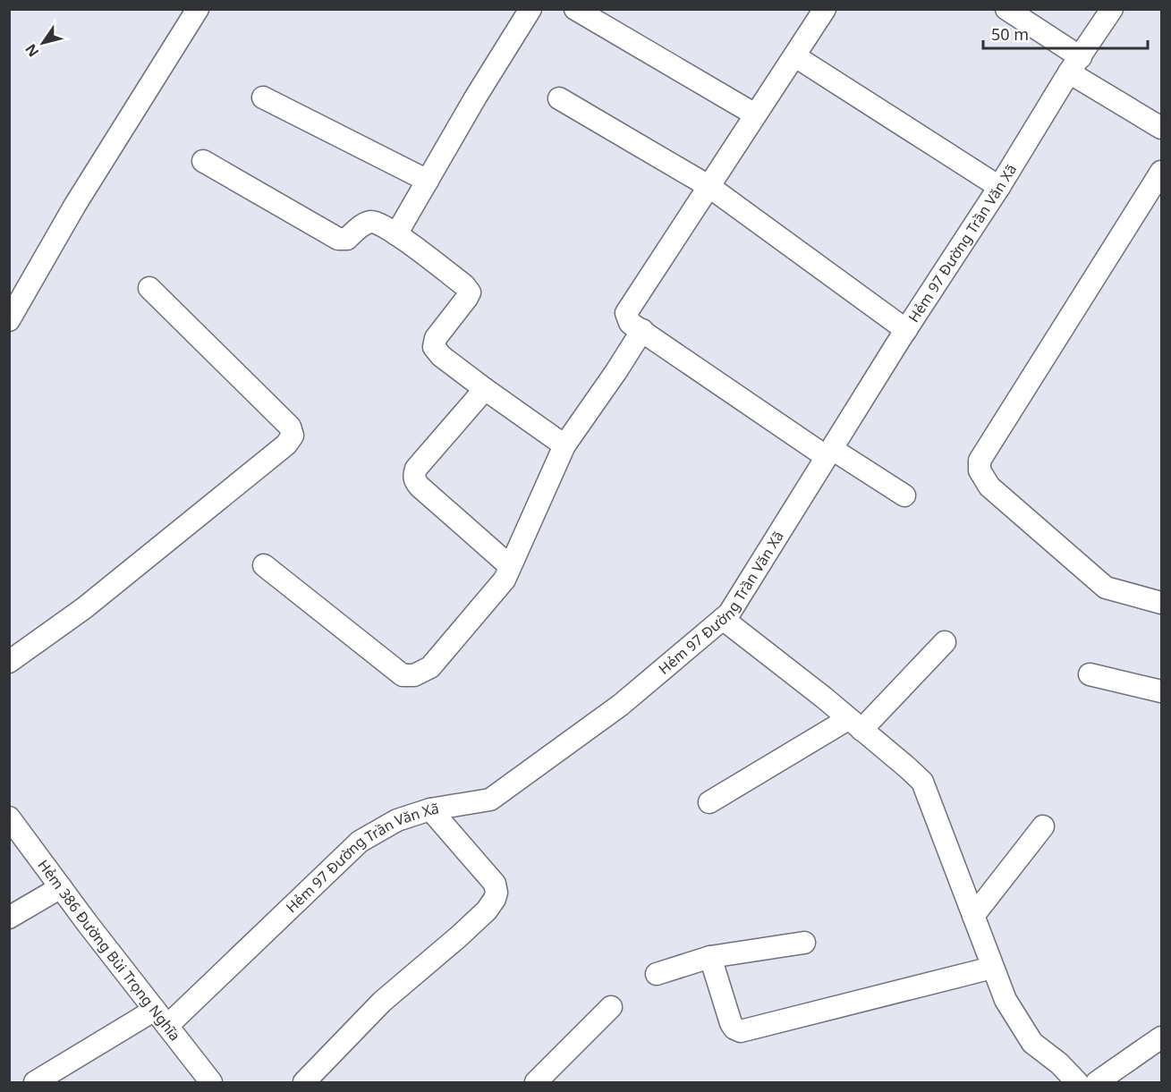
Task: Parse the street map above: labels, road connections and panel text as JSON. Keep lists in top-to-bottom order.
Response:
{
  "streets": {
    "street": ["Hẻm 97 Đường Trần Văn Xã", "Hẻm 386 Đường Bùi Trọng Nghĩa"]
  },
  "crossings": [
    ["Hẻm 97 Đường Trần Văn Xã", "Hẻm 386 Đường Bùi Trọng Nghĩa"]
  ],
  "scale_bar": "50 m",
  "north": "bottom left"
}
